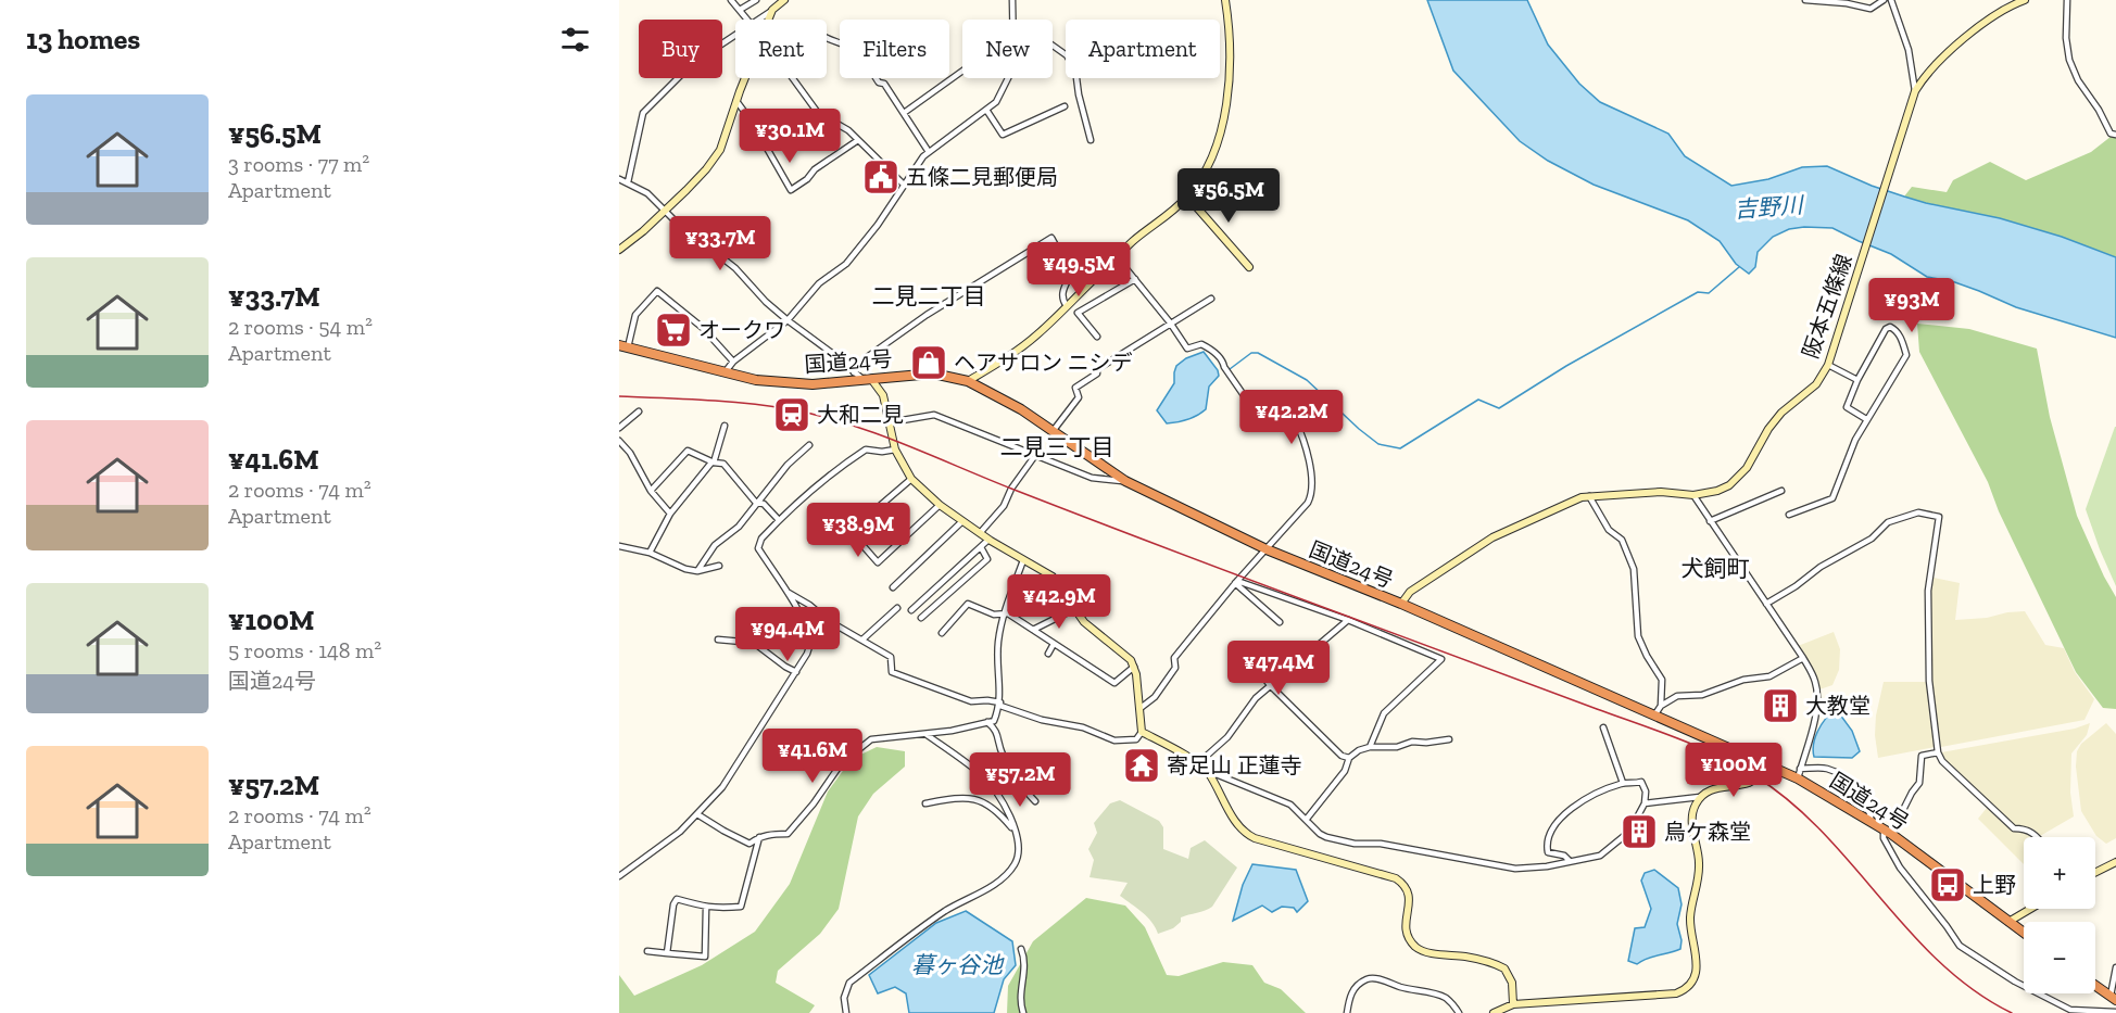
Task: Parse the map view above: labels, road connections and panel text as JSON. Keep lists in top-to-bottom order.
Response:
{
  "streets": {
    "highway": ["国道24号"],
    "main road": ["阪本五條線"]
  },
  "crossings": [
    ["阪本五條線", "国道24号"]
  ],
  "districts": ["二見二丁目", "二見三丁目", "犬飼町"],
  "water": ["吉野川", "暮ヶ谷池"],
  "places": {
    "public building": ["五條二見郵便局"],
    "supermarket": ["オークワ"],
    "shop": ["ヘアサロン ニシデ"],
    "station": ["大和二見"],
    "building": ["大教堂", "烏ケ森堂"],
    "temple": ["寄足山 正蓮寺"],
    "bus stop": ["上野"]
  },
  "page": {
    "heading": "13 homes",
    "chip": [
      "Buy",
      "Rent",
      "Filters",
      "New",
      "Apartment"
    ],
    "list": [
      {
        "name": "¥56.5M",
        "note": "3 rooms · 77 m² · Apartment"
      },
      {
        "name": "¥33.7M",
        "note": "2 rooms · 54 m² · Apartment"
      },
      {
        "name": "¥41.6M",
        "note": "2 rooms · 74 m² · Apartment"
      },
      {
        "name": "¥100M",
        "note": "5 rooms · 148 m² · 国道24号"
      },
      {
        "name": "¥57.2M",
        "note": "2 rooms · 74 m² · Apartment"
      }
    ],
    "price": [
      "¥30.1M",
      "¥56.5M",
      "¥33.7M",
      "¥49.5M",
      "¥93M",
      "¥42.2M",
      "¥38.9M",
      "¥42.9M",
      "¥94.4M",
      "¥47.4M",
      "¥41.6M",
      "¥100M",
      "¥57.2M"
    ],
    "map_buttons": ["+", "−"]
  }
}
